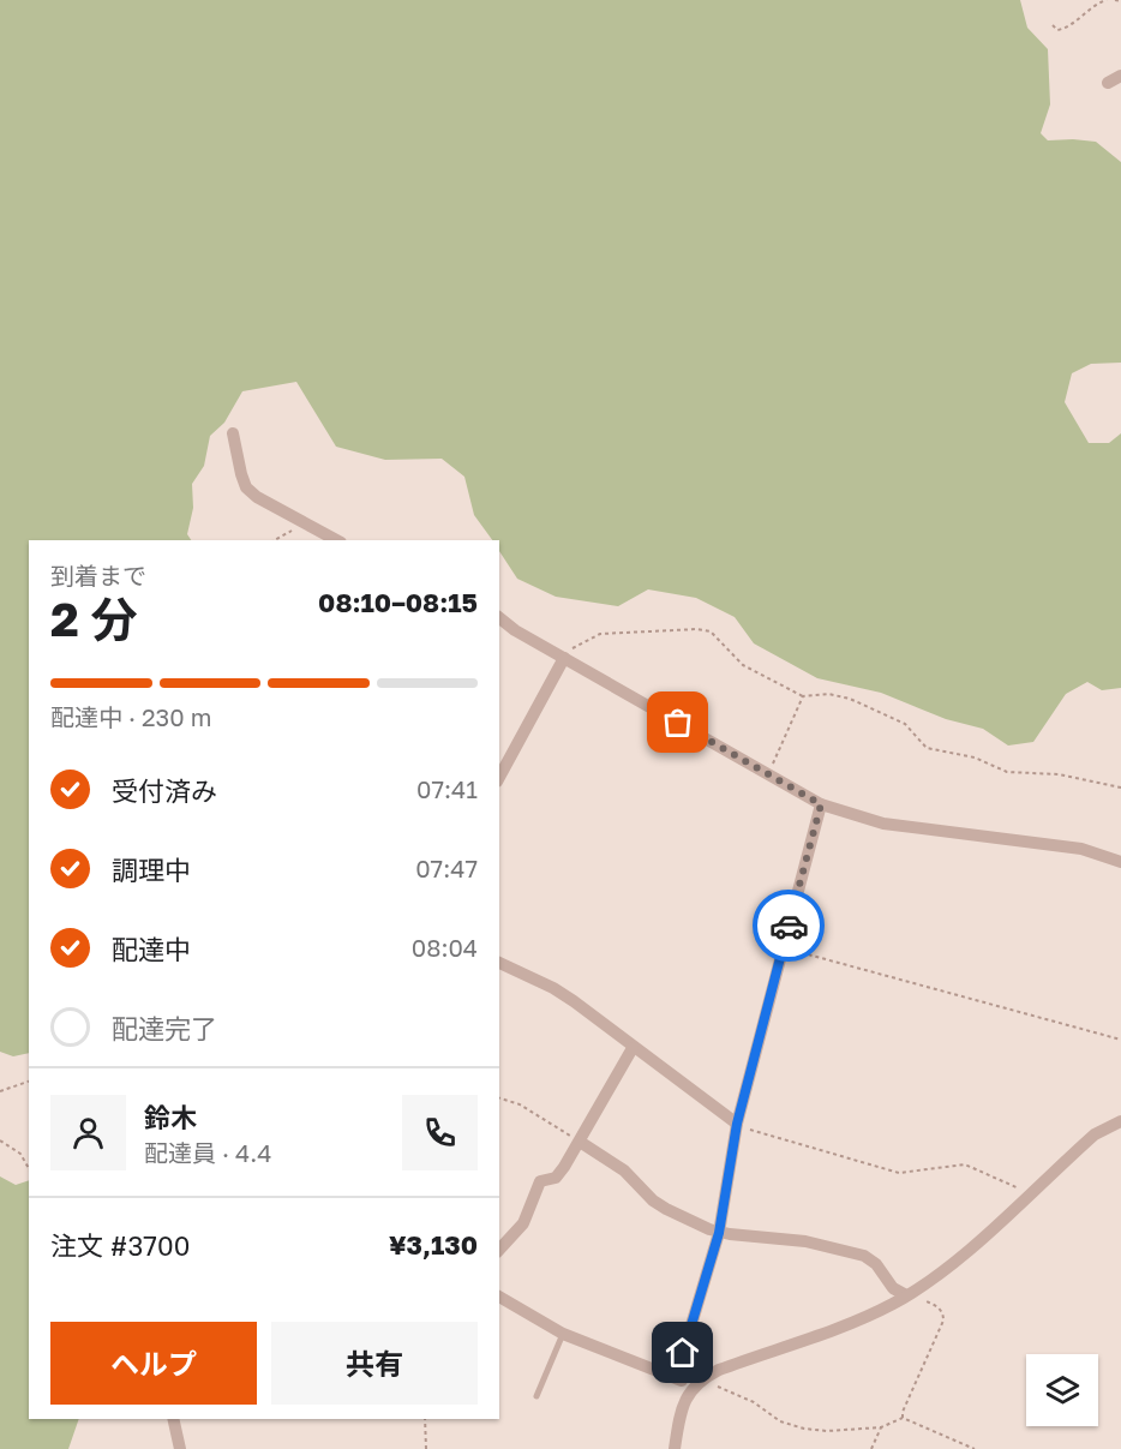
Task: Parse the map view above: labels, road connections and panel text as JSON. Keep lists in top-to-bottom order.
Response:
{
  "page": {
    "heading": ["2 分", "到着まで", "08:10–08:15"],
    "panel": [
      "鈴木",
      "配達員 · 4.4",
      "注文 #3700",
      "¥3,130"
    ],
    "bar": "配達中 · 230 m",
    "list": [
      ["受付済み", "07:41"],
      ["調理中", "07:47"],
      ["配達中", "08:04"],
      "配達完了"
    ],
    "buttons": ["ヘルプ", "共有"]
  }
}
